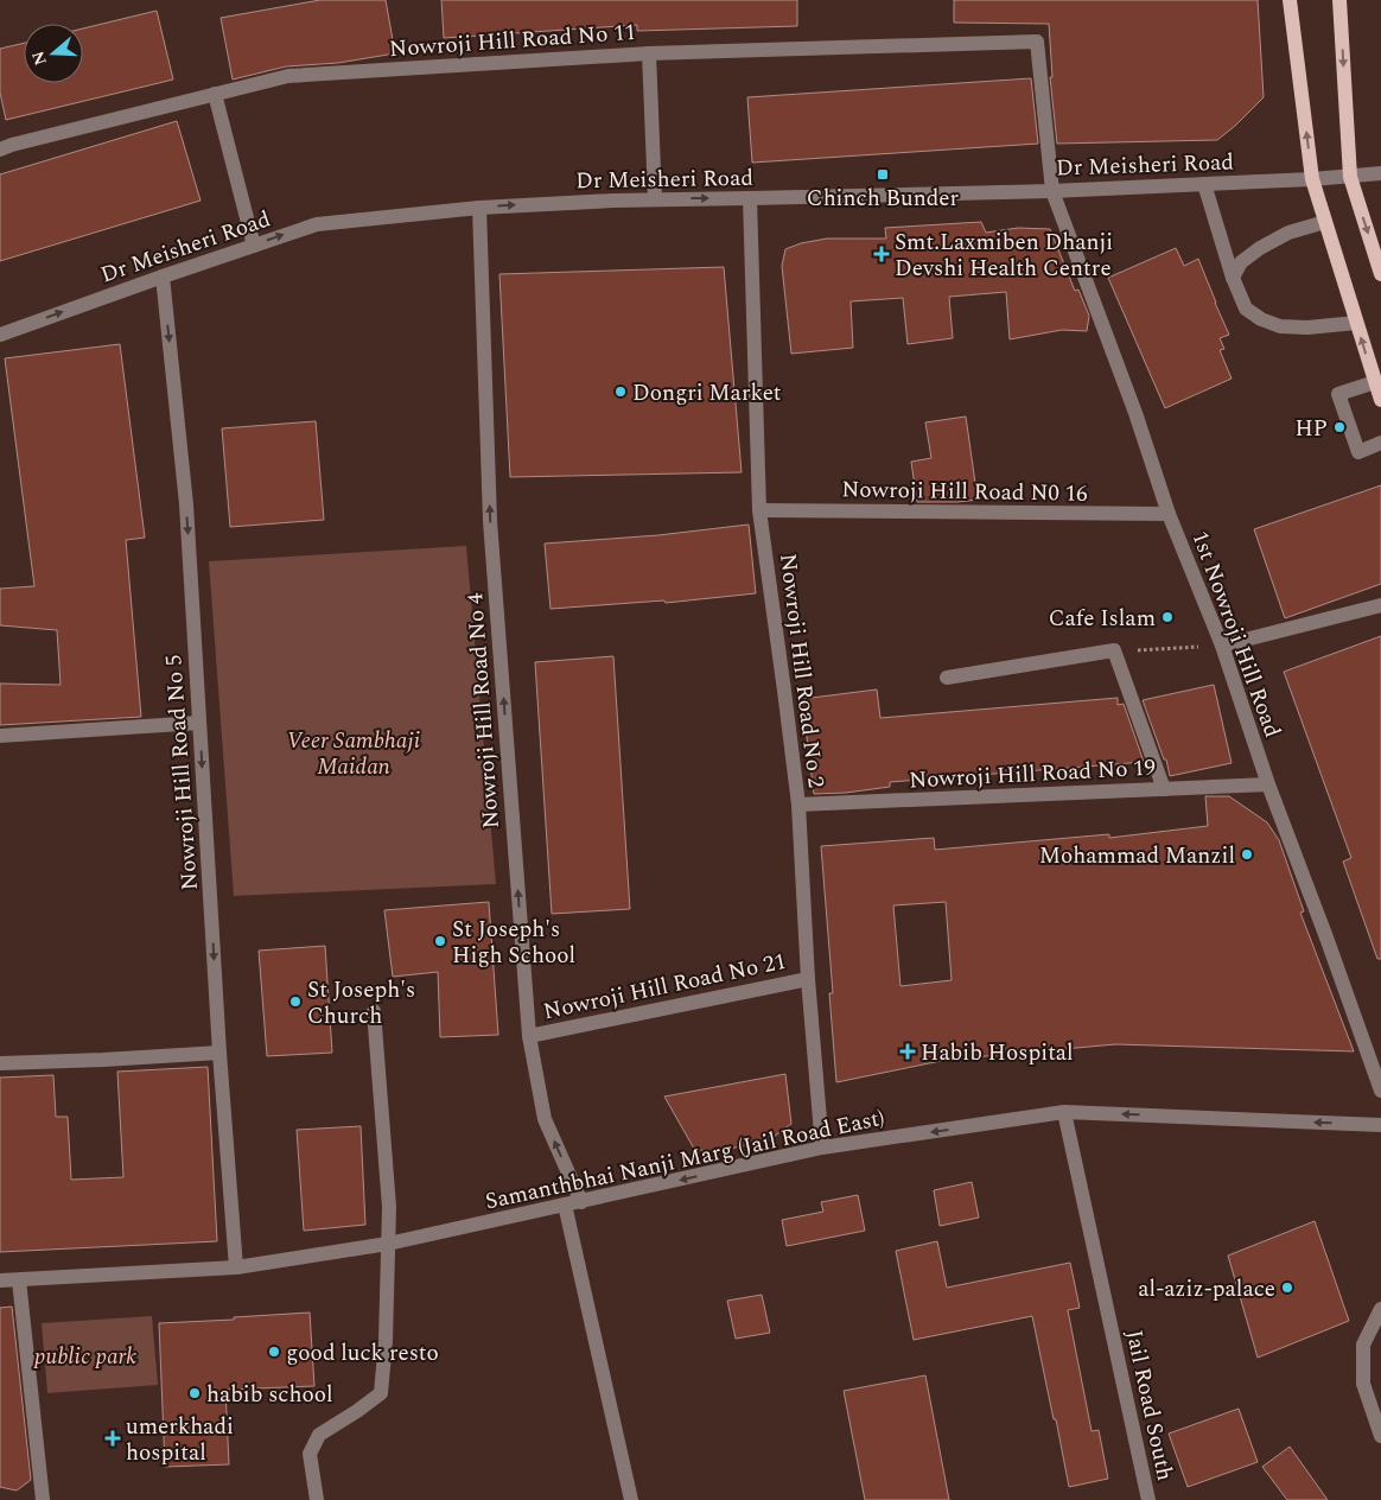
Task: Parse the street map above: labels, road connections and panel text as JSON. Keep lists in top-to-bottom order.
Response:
{
  "streets": {
    "street": [
      "Nowroji Hill Road No 11",
      "Dr Meisheri Road",
      "Nowroji Hill Road N0 16",
      "1st Nowroji Hill Road",
      "Nowroji Hill Road No 2",
      "Nowroji Hill Road No 4",
      "Nowroji Hill Road No 5",
      "Nowroji Hill Road No 19",
      "Nowroji Hill Road No 21",
      "Samanthbhai Nanji Marg (Jail Road East)",
      "Jail Road South"
    ]
  },
  "crossings": [
    ["Nowroji Hill Road No 11", "1st Nowroji Hill Road"],
    ["Dr Meisheri Road", "1st Nowroji Hill Road"],
    ["Dr Meisheri Road", "Nowroji Hill Road No 2"],
    ["Dr Meisheri Road", "Nowroji Hill Road No 4"],
    ["Dr Meisheri Road", "Nowroji Hill Road No 5"],
    ["Nowroji Hill Road N0 16", "1st Nowroji Hill Road"],
    ["Nowroji Hill Road N0 16", "Nowroji Hill Road No 2"],
    ["1st Nowroji Hill Road", "Nowroji Hill Road No 19"],
    ["Nowroji Hill Road No 2", "Nowroji Hill Road No 19"],
    ["Nowroji Hill Road No 2", "Nowroji Hill Road No 21"],
    ["Nowroji Hill Road No 2", "Samanthbhai Nanji Marg (Jail Road East)"],
    ["Nowroji Hill Road No 4", "Nowroji Hill Road No 21"],
    ["Nowroji Hill Road No 4", "Samanthbhai Nanji Marg (Jail Road East)"],
    ["Nowroji Hill Road No 5", "Samanthbhai Nanji Marg (Jail Road East)"],
    ["Samanthbhai Nanji Marg (Jail Road East)", "Jail Road South"]
  ],
  "one_way": [
    "Dr Meisheri Road",
    "Nowroji Hill Road No 4",
    "Nowroji Hill Road No 5",
    "Samanthbhai Nanji Marg (Jail Road East)"
  ],
  "parks": ["Veer Sambhaji Maidan", "public park"],
  "places": {
    "transit": ["Chinch Bunder"],
    "health": ["Smt.Laxmiben Dhanji Devshi Health Centre", "Habib Hospital", "umerkhadi hospital"],
    "other": [
      "Dongri Market",
      "HP",
      "Cafe Islam",
      "Mohammad Manzil",
      "St Joseph's High School",
      "St Joseph's Church",
      "al-aziz-palace",
      "good luck resto",
      "habib school"
    ]
  },
  "north": "left"
}
